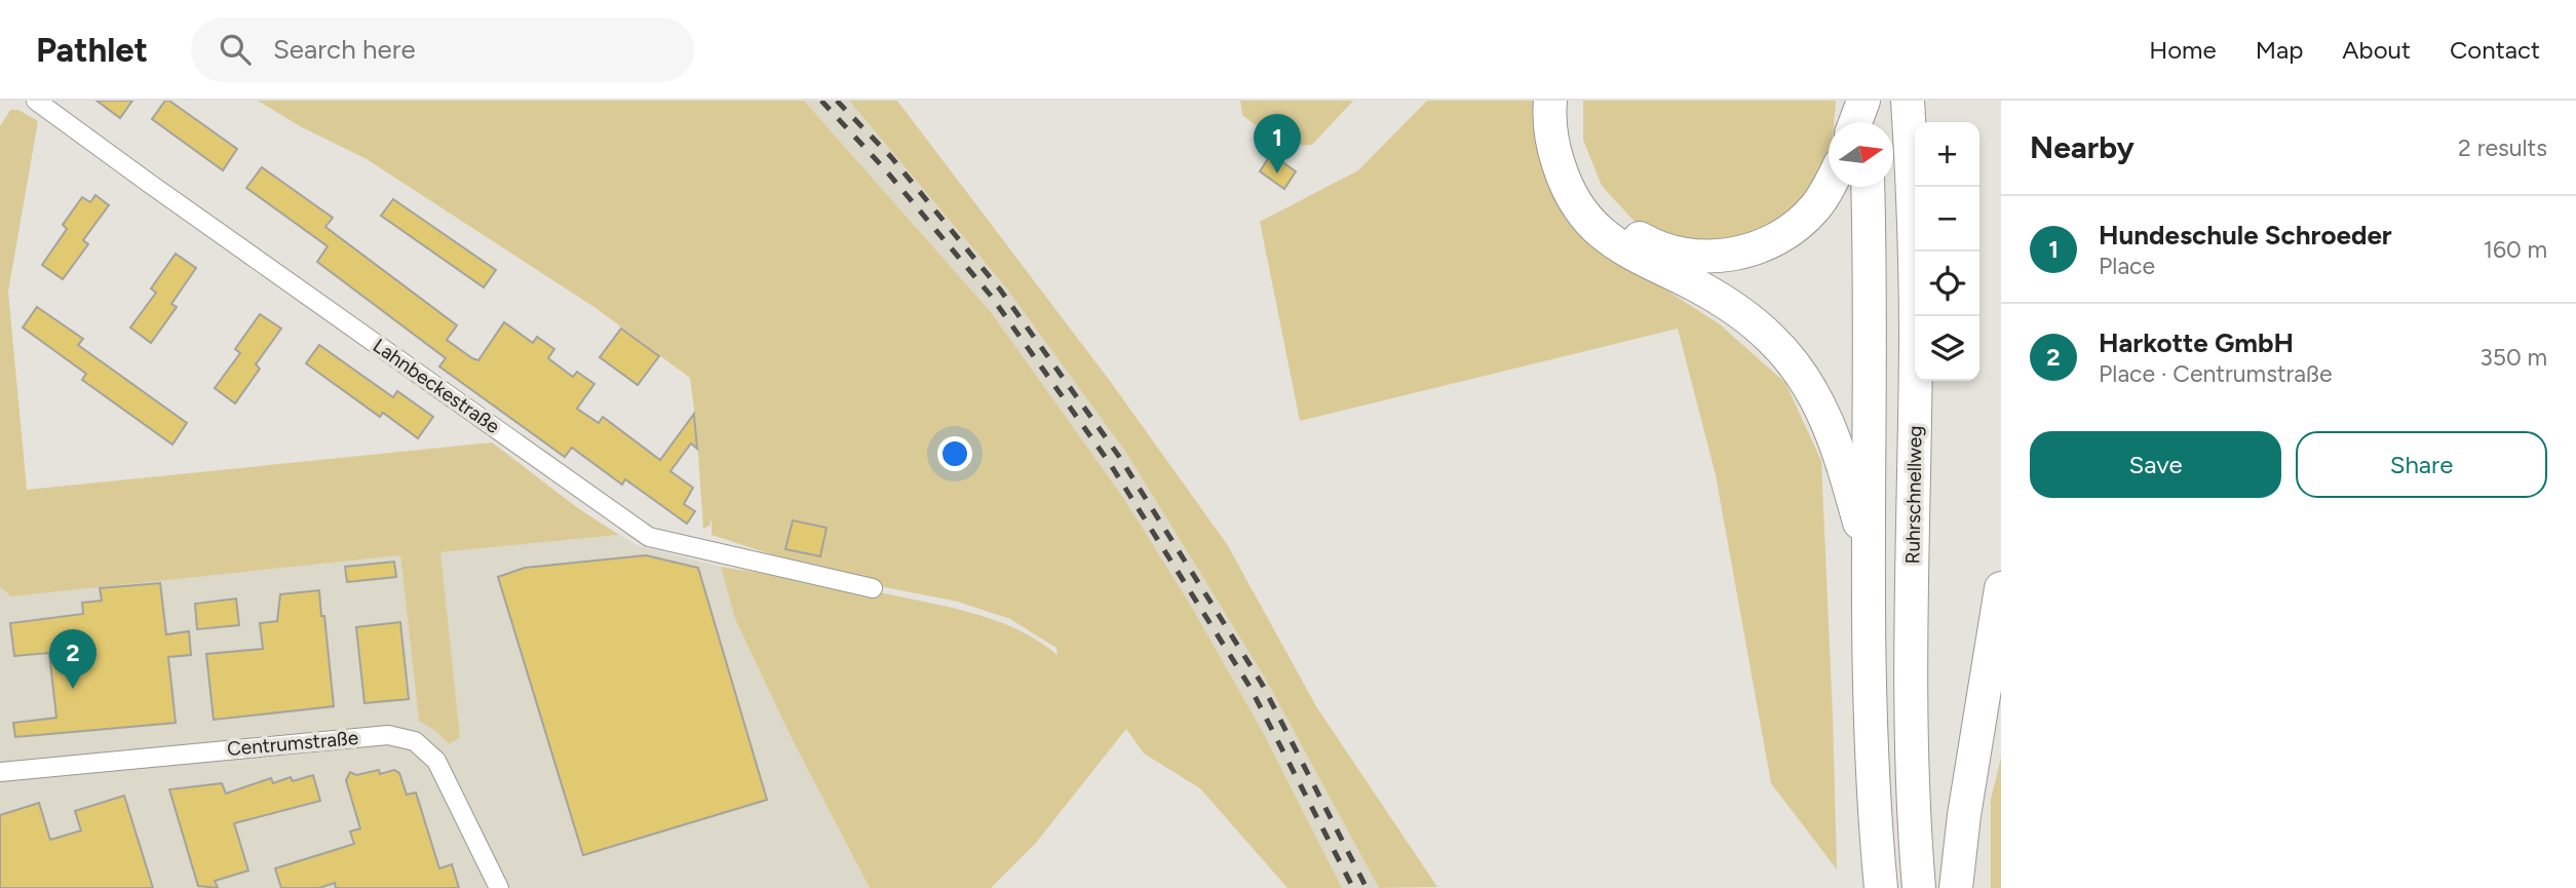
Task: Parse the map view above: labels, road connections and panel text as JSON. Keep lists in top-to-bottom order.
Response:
{
  "streets": {
    "highway": ["Ruhrschnellweg"],
    "street": ["Lahnbeckestraße", "Centrumstraße"]
  },
  "north": "right",
  "page": {
    "header": "Pathlet",
    "search": "Search here",
    "nav": [
      "Home",
      "Map",
      "About",
      "Contact"
    ],
    "heading": ["Nearby", "2 results"],
    "pins": ["1", "2"],
    "map_buttons": ["+", "−"],
    "list": [
      {
        "mark": "1",
        "name": "Hundeschule Schroeder",
        "note": "Place",
        "value": "160 m"
      },
      {
        "mark": "2",
        "name": "Harkotte GmbH",
        "note": "Place · Centrumstraße",
        "value": "350 m"
      }
    ],
    "buttons": ["Save", "Share"]
  }
}
